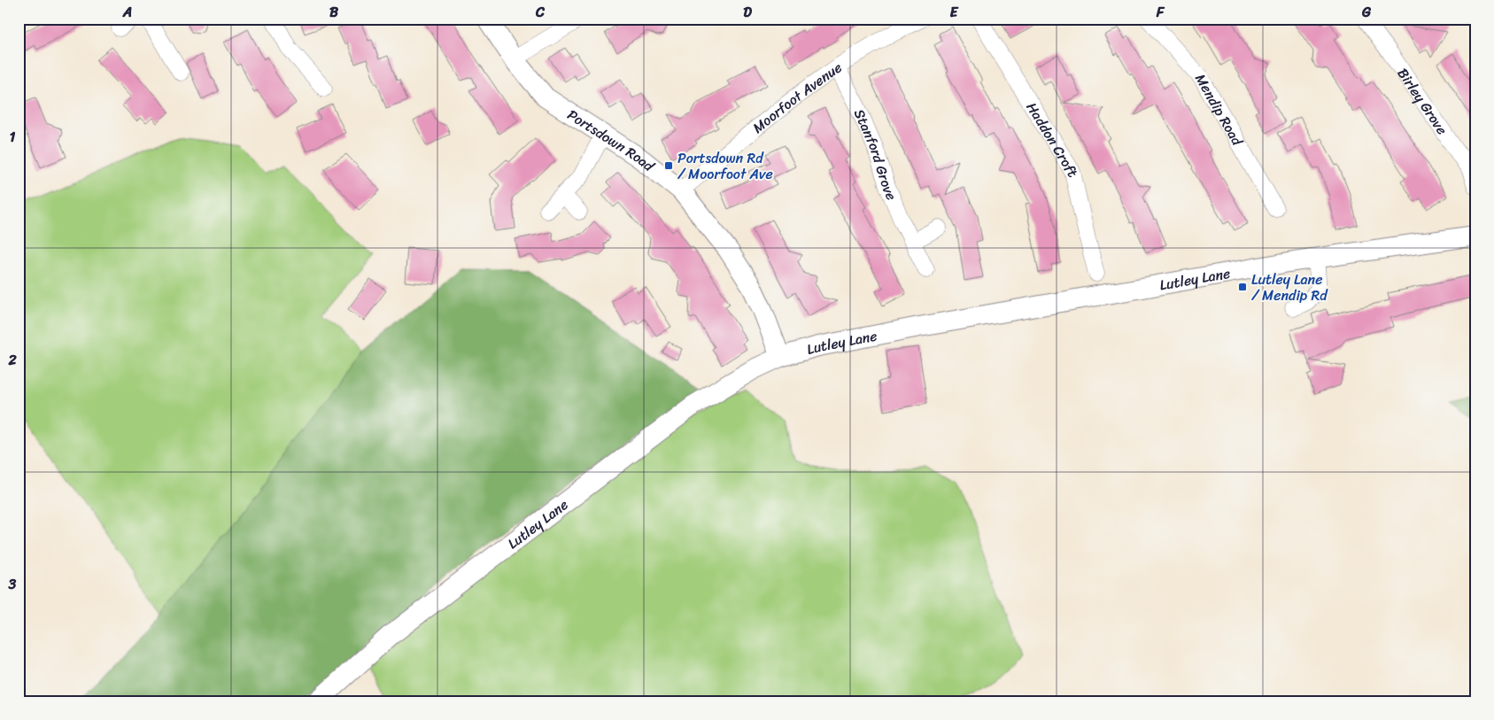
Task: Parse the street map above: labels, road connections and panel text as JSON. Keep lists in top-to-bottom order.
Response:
{
  "streets": {
    "street": [
      "Moorfoot Avenue",
      "Birley Grove",
      "Mendip Road",
      "Haddon Croft",
      "Portsdown Road",
      "Stanford Grove",
      "Lutley Lane"
    ]
  },
  "crossings": [
    ["Moorfoot Avenue", "Portsdown Road"],
    ["Moorfoot Avenue", "Stanford Grove"],
    ["Portsdown Road", "Lutley Lane"]
  ],
  "places": {
    "transit": ["Portsdown Rd / Moorfoot Ave", "Lutley Lane / Mendip Rd"]
  },
  "grid": {
    "columns": [
      "A",
      "B",
      "C",
      "D",
      "E",
      "F",
      "G"
    ],
    "rows": ["1", "2", "3"]
  }
}
